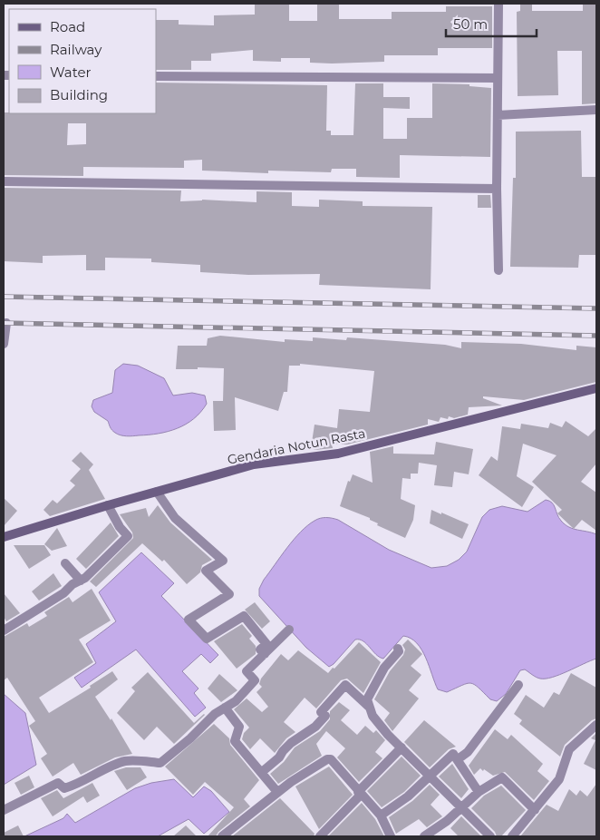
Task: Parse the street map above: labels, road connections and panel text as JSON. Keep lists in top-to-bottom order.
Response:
{
  "streets": {
    "main road": ["Gendaria Notun Rasta"]
  },
  "legend": [
    "Road",
    "Railway",
    "Water",
    "Building"
  ],
  "scale_bar": "50 m"
}
